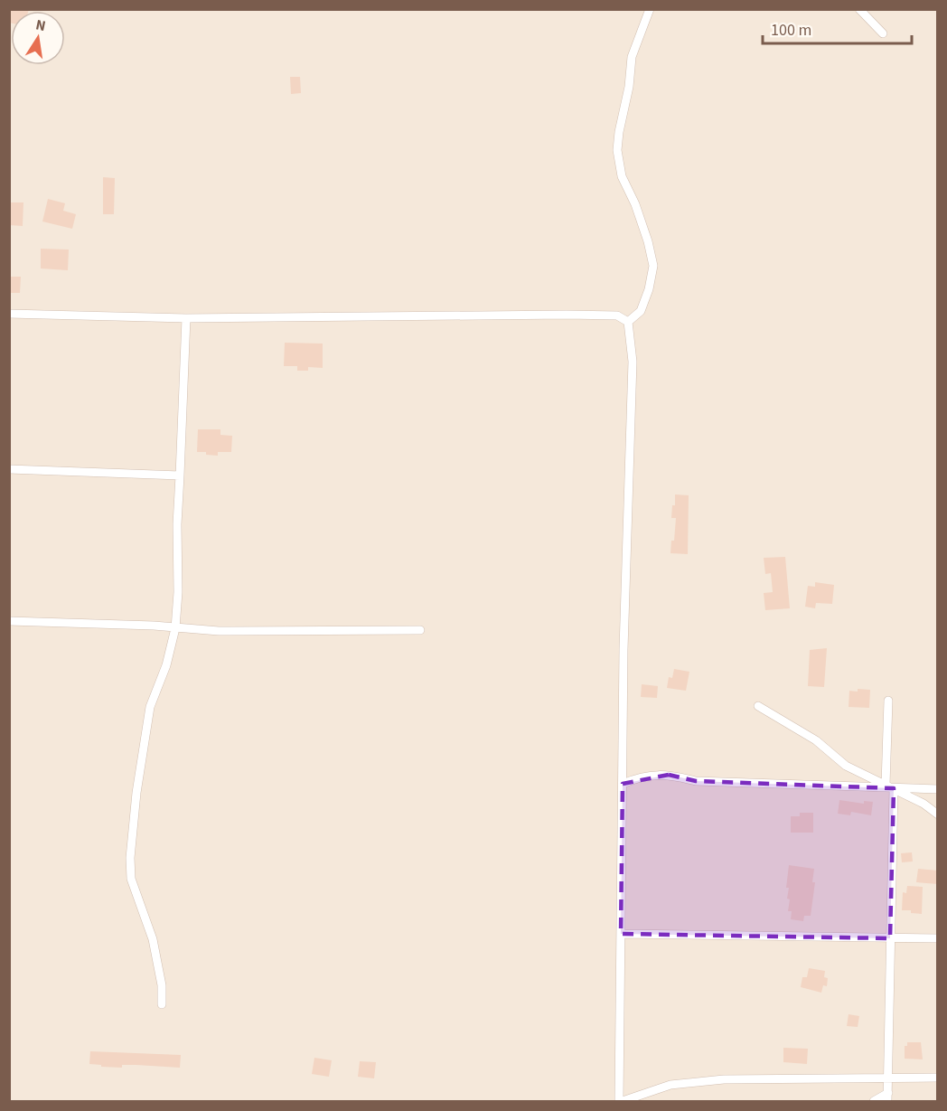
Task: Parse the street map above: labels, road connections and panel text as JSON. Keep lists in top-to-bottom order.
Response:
{
  "scale_bar": "100 m",
  "north": "top"
}
